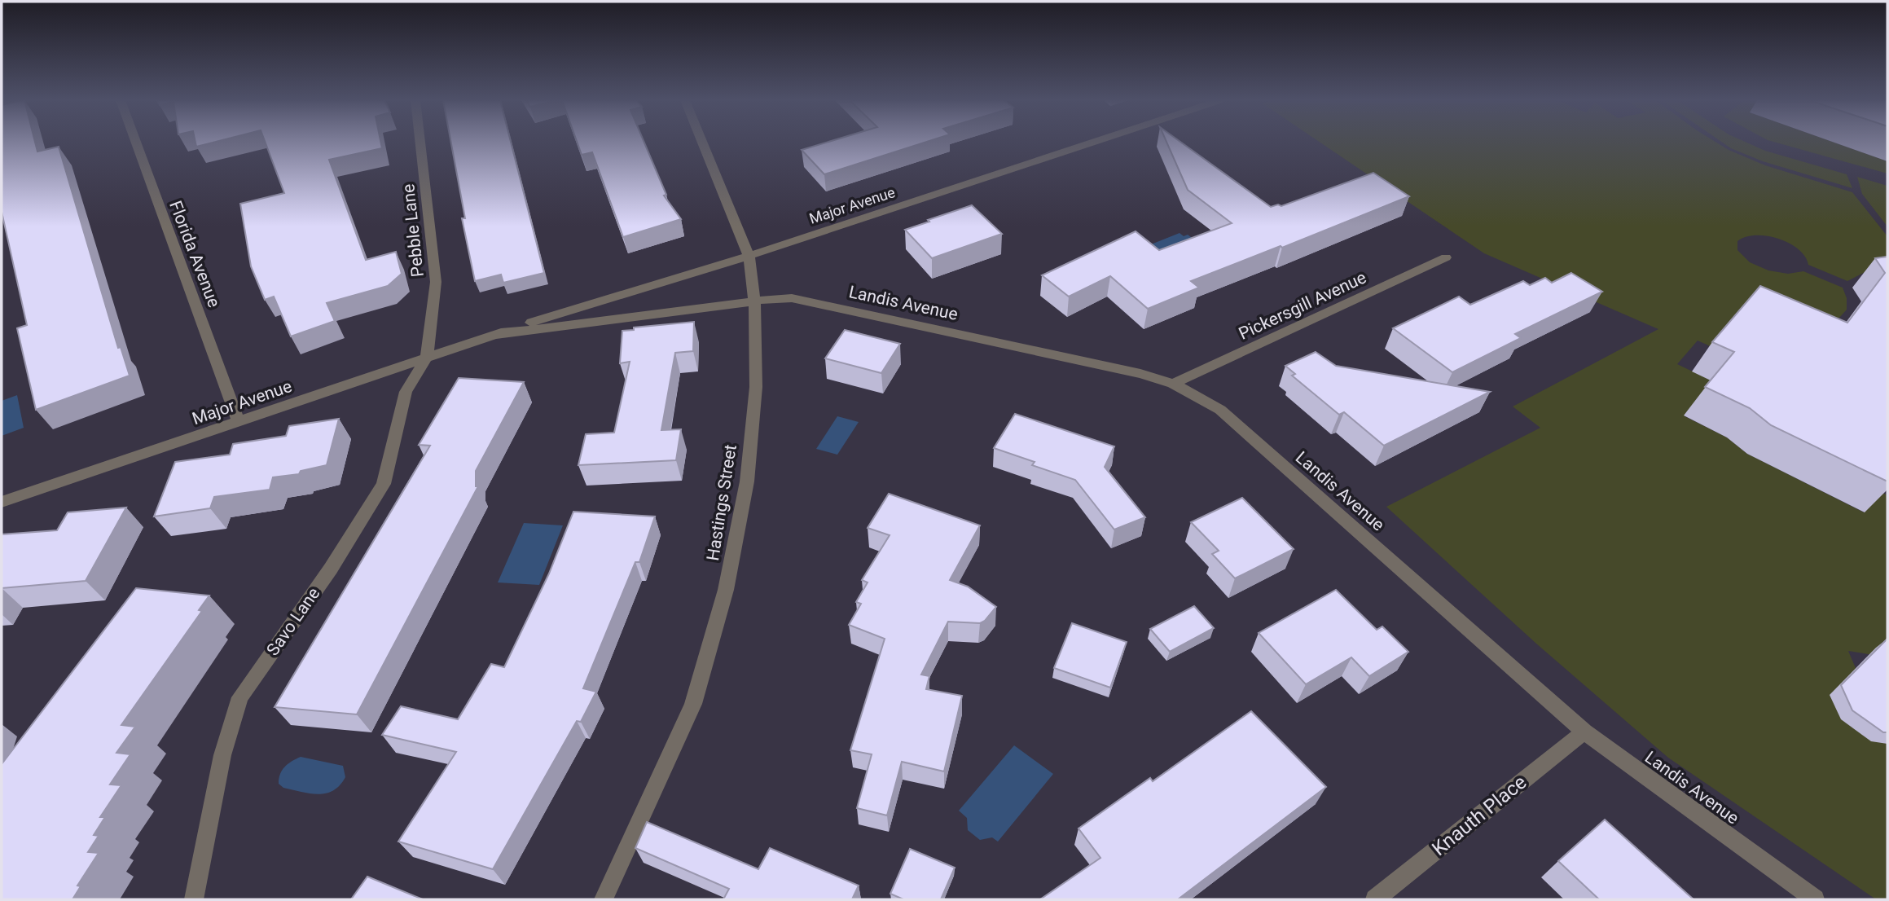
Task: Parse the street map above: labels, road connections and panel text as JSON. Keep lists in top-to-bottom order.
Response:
{
  "streets": {
    "street": [
      "Major Avenue",
      "Pebble Lane",
      "Florida Avenue",
      "Landis Avenue",
      "Pickersgill Avenue",
      "Hastings Street",
      "Savo Lane",
      "Knauth Place"
    ]
  },
  "crossings": [
    ["Major Avenue", "Pebble Lane"],
    ["Major Avenue", "Florida Avenue"],
    ["Major Avenue", "Landis Avenue"],
    ["Major Avenue", "Hastings Street"],
    ["Major Avenue", "Savo Lane"],
    ["Pebble Lane", "Savo Lane"],
    ["Landis Avenue", "Pickersgill Avenue"],
    ["Landis Avenue", "Hastings Street"],
    ["Landis Avenue", "Knauth Place"]
  ]
}
